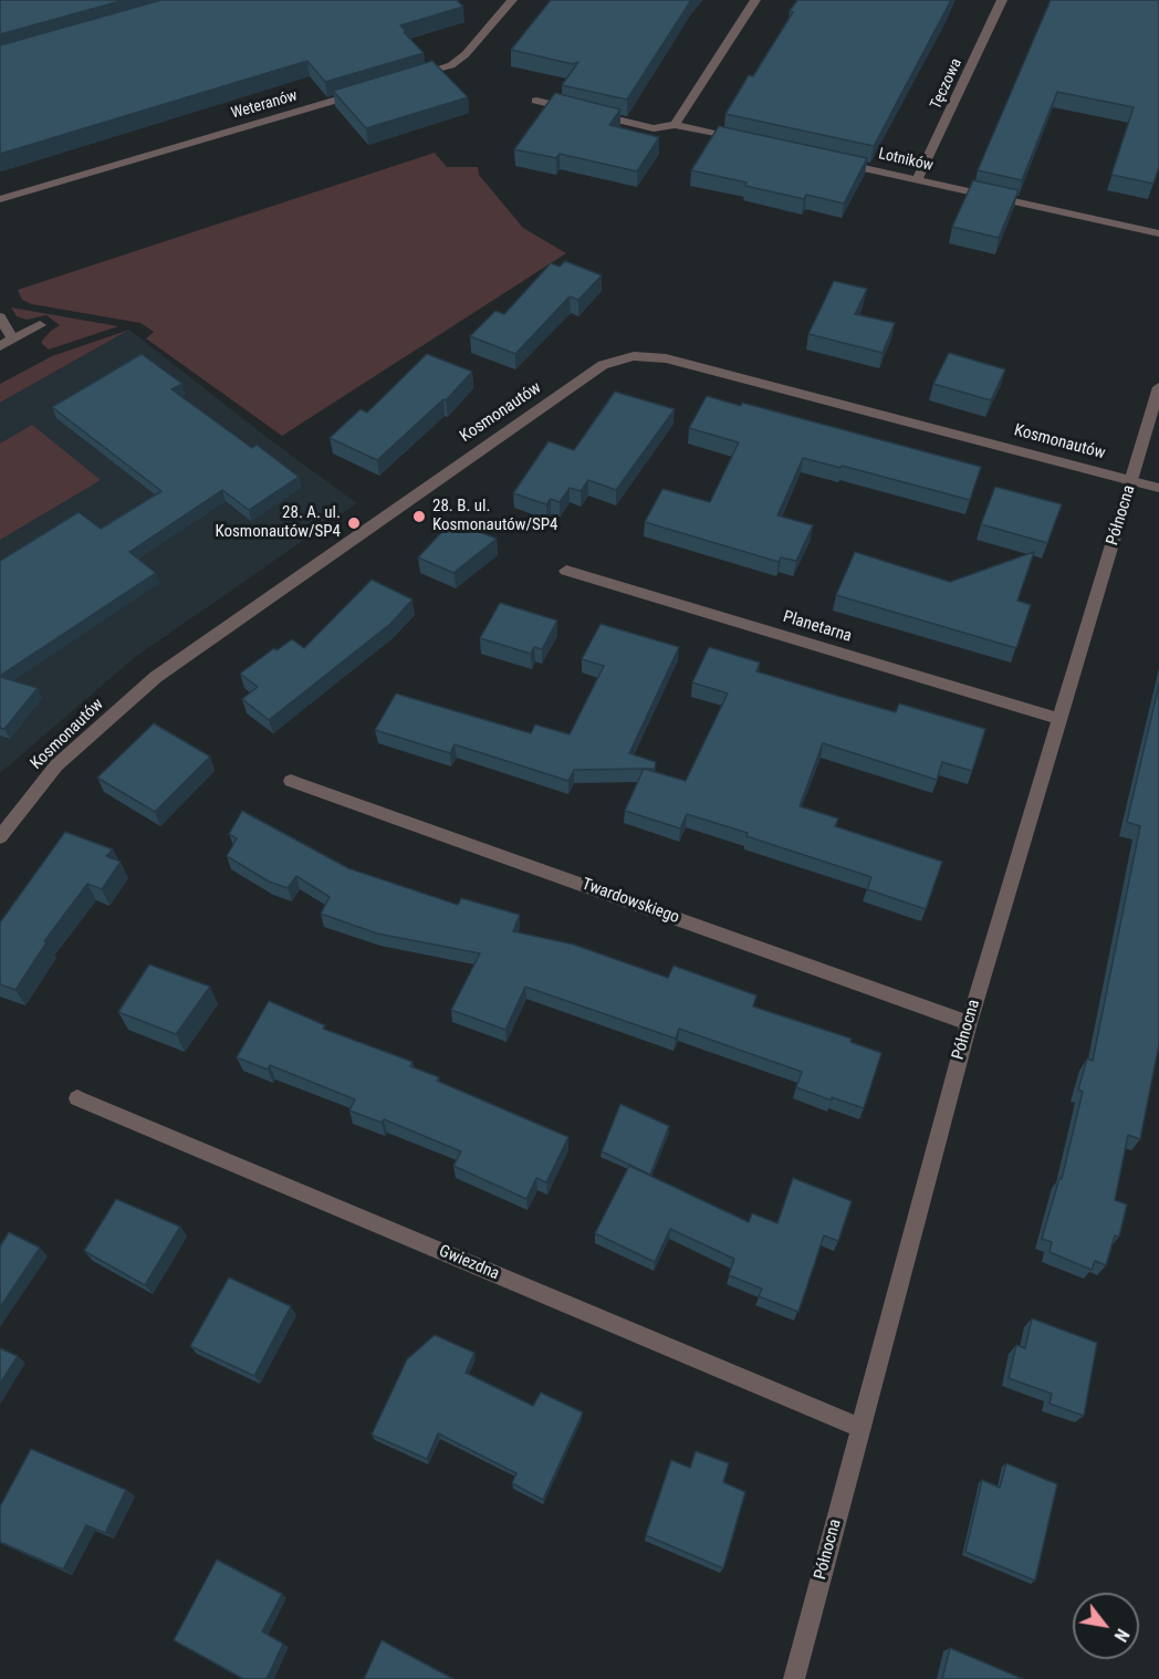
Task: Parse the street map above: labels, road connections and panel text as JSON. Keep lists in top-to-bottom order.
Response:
{
  "streets": {
    "street": [
      "Tęczowa",
      "Weteranów",
      "Lotników",
      "Kosmonautów",
      "Północna",
      "Planetarna",
      "Twardowskiego",
      "Gwiezdna"
    ]
  },
  "crossings": [
    ["Tęczowa", "Lotników"],
    ["Kosmonautów", "Północna"],
    ["Północna", "Planetarna"],
    ["Północna", "Twardowskiego"],
    ["Północna", "Gwiezdna"]
  ],
  "places": ["28. B. ul. Kosmonautów/SP4", "28. A. ul. Kosmonautów/SP4"],
  "north": "bottom right"
}
